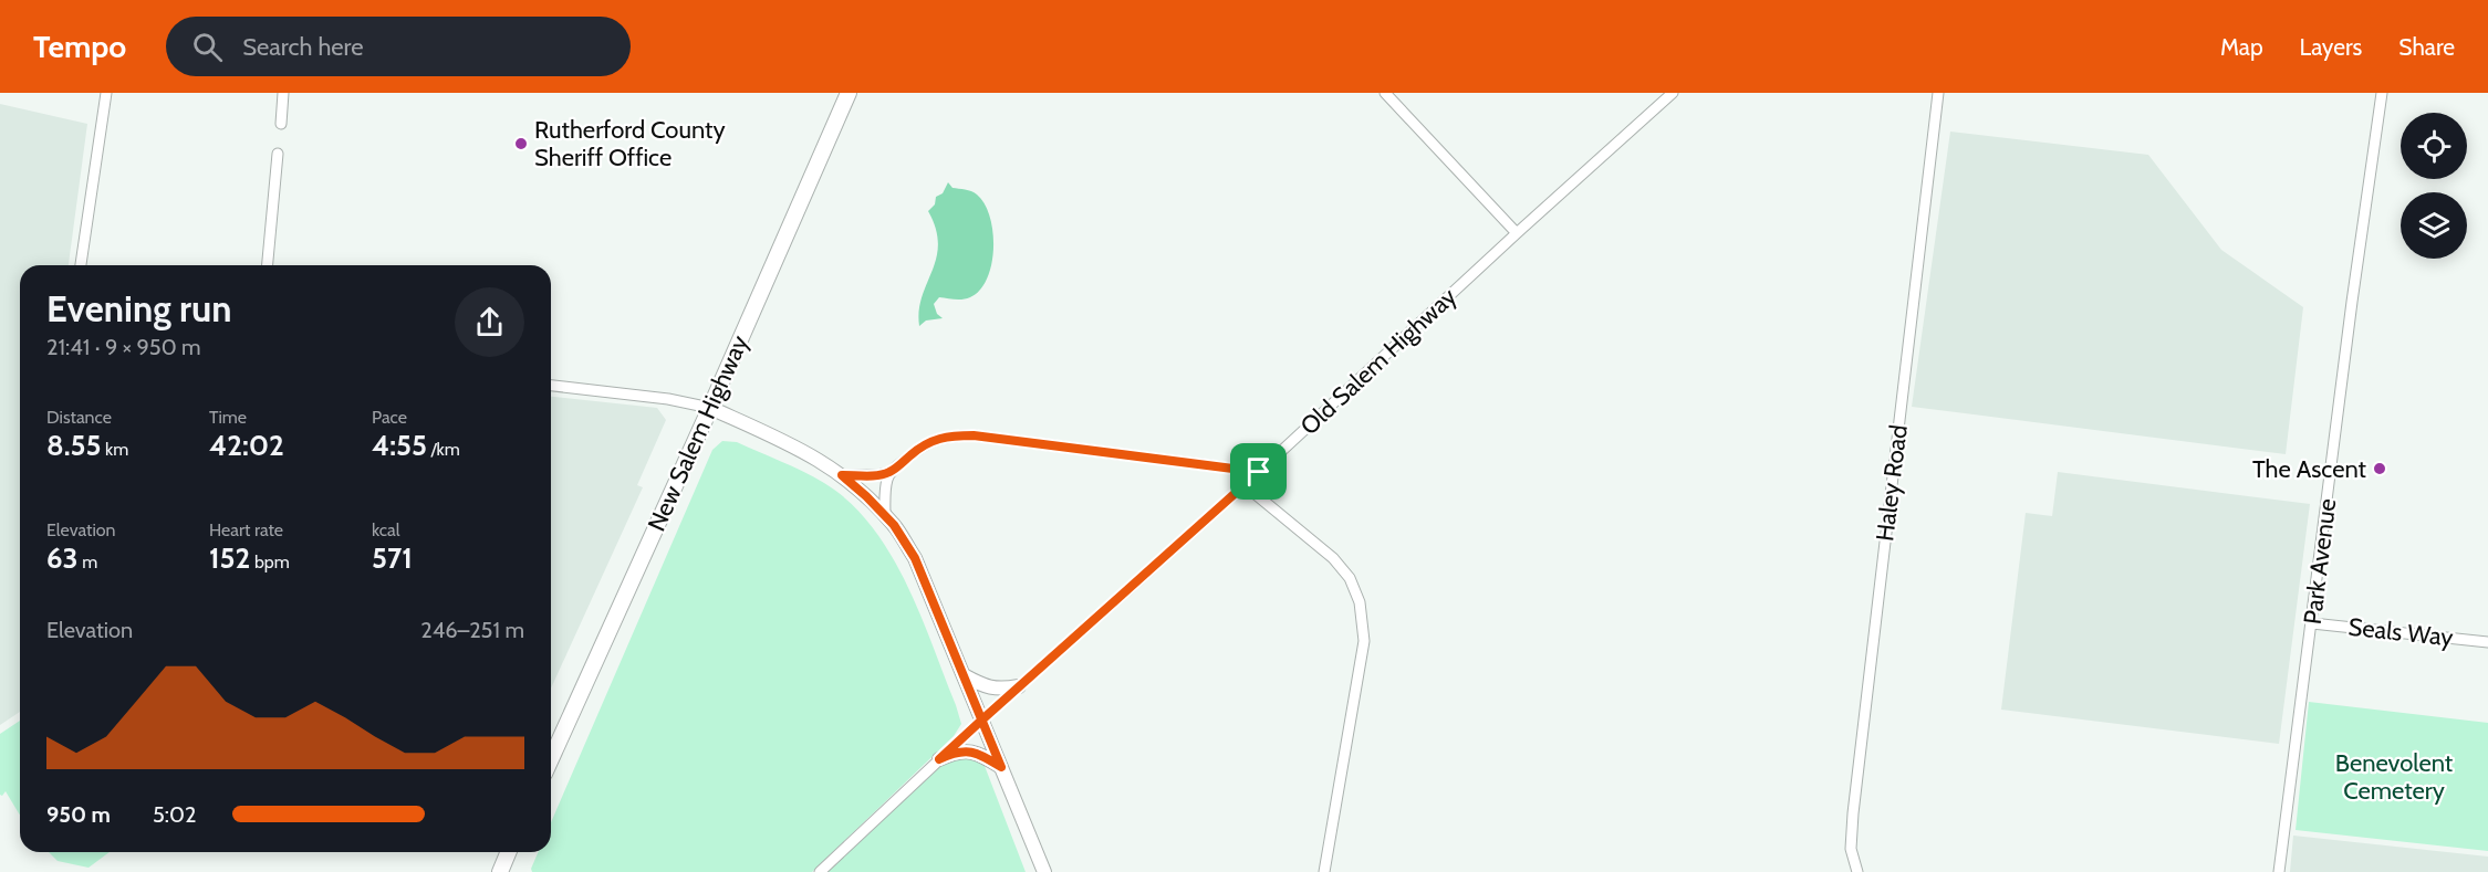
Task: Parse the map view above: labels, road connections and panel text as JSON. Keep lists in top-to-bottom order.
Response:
{
  "streets": {
    "main road": ["New Salem Highway"],
    "street": [
      "Old Salem Highway",
      "Haley Road",
      "Park Avenue",
      "Seals Way"
    ]
  },
  "crossings": [
    ["Park Avenue", "Seals Way"]
  ],
  "parks": ["Benevolent Cemetery"],
  "places": ["Rutherford County Sheriff Office", "The Ascent"],
  "page": {
    "header": "Tempo",
    "search": "Search here",
    "nav": ["Map", "Layers", "Share"],
    "heading": ["Evening run", "21:41 · 9 × 950 m"],
    "stats": [
      ["Distance", "8.55 km"],
      ["Time", "42:02"],
      ["Pace", "4:55 /km"],
      ["Elevation", "63 m"],
      ["Heart rate", "152 bpm"],
      ["kcal", "571"]
    ],
    "chart": ["Elevation", "246–251 m"],
    "list": [
      {
        "name": "950 m",
        "note": "5:02"
      }
    ]
  }
}
